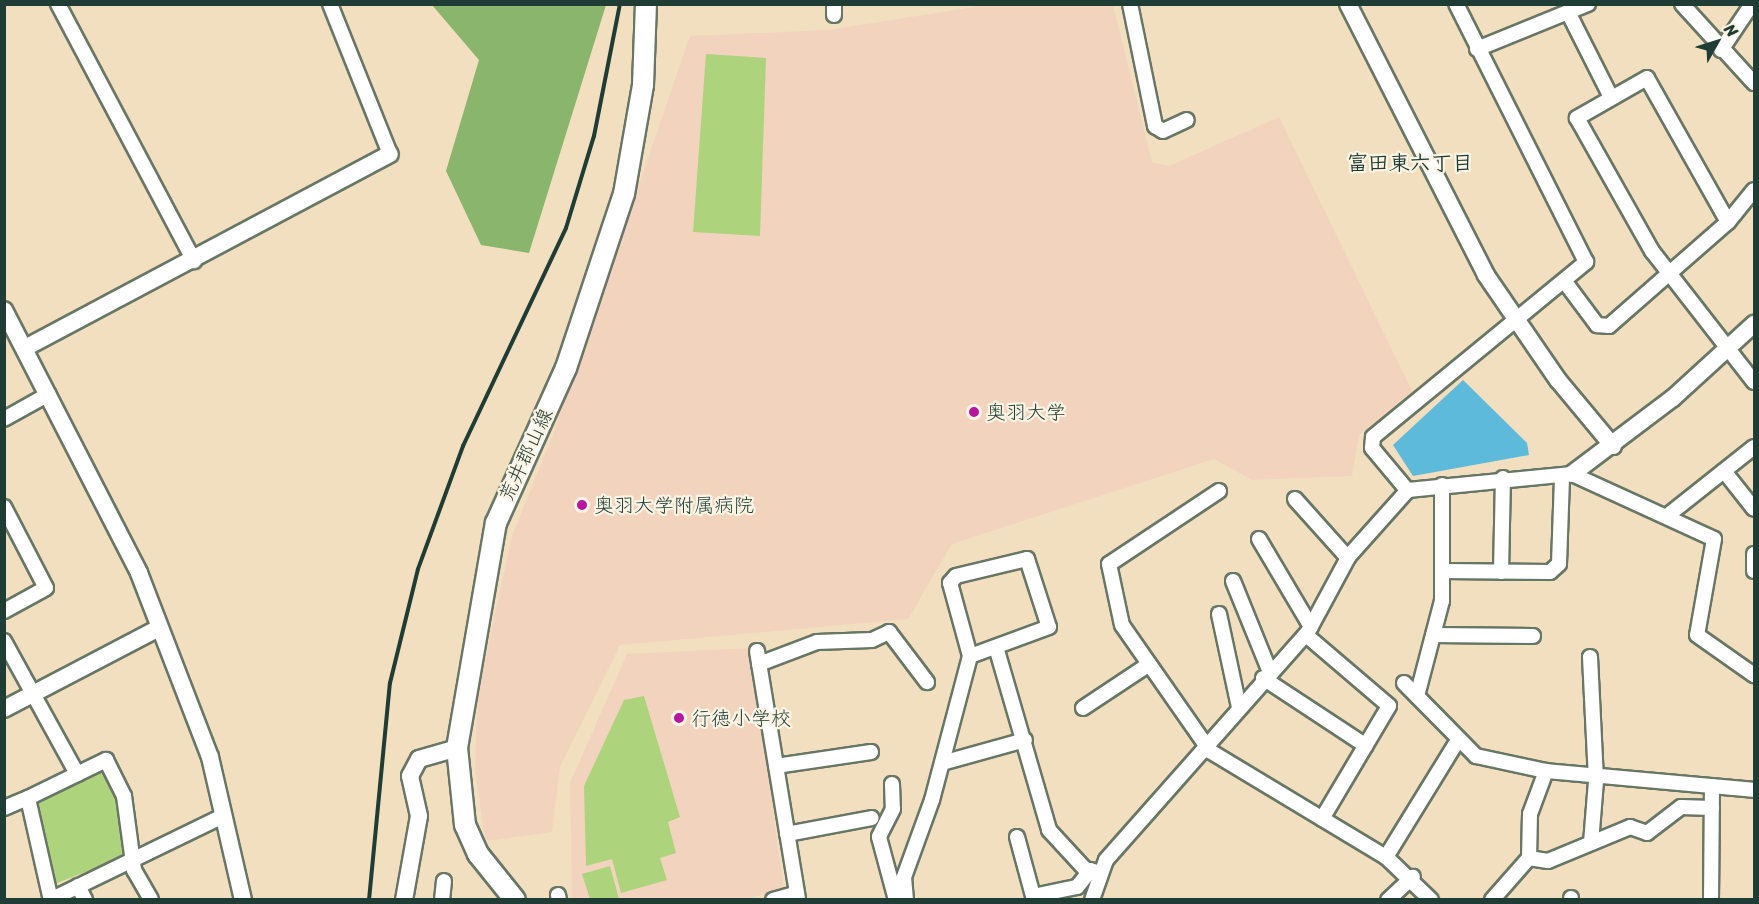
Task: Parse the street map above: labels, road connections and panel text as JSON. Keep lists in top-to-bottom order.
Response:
{
  "streets": {
    "main road": ["荒井郡山線"]
  },
  "districts": ["富田東六丁目"],
  "places": ["奥羽大学", "奥羽大学附属病院", "行徳小学校"],
  "north": "top right"
}
